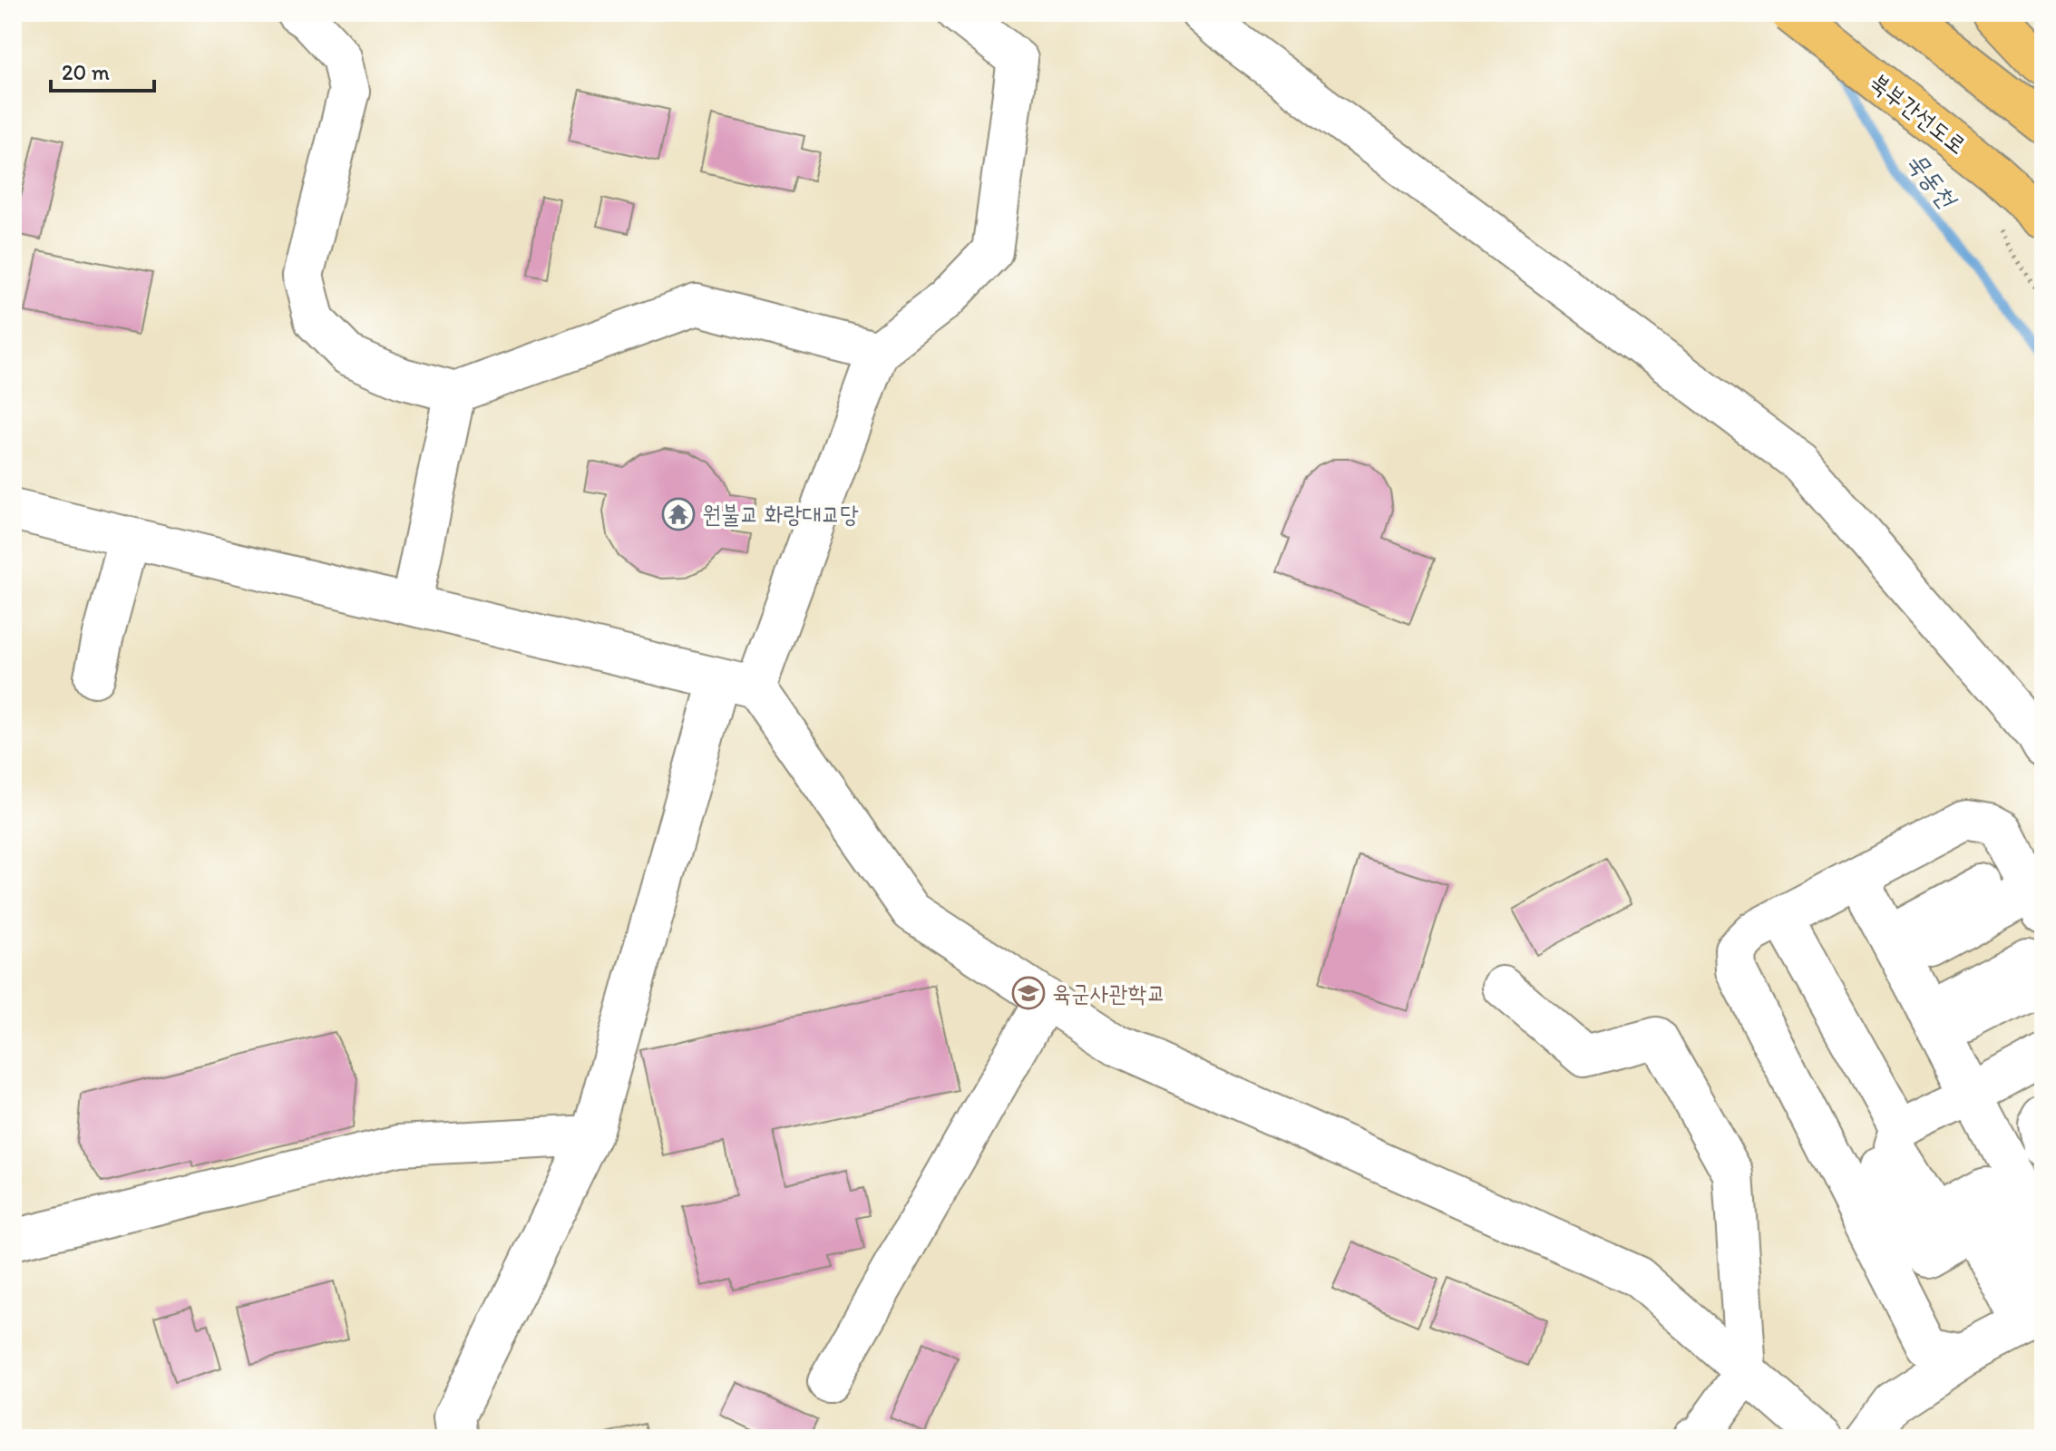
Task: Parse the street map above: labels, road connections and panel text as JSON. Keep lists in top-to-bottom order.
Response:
{
  "streets": {
    "highway": ["북부간선도로"]
  },
  "water": ["묵동천"],
  "places": {
    "temple": ["원불교 화랑대교당"],
    "school or university": ["육군사관학교"]
  },
  "scale_bar": "20 m"
}
